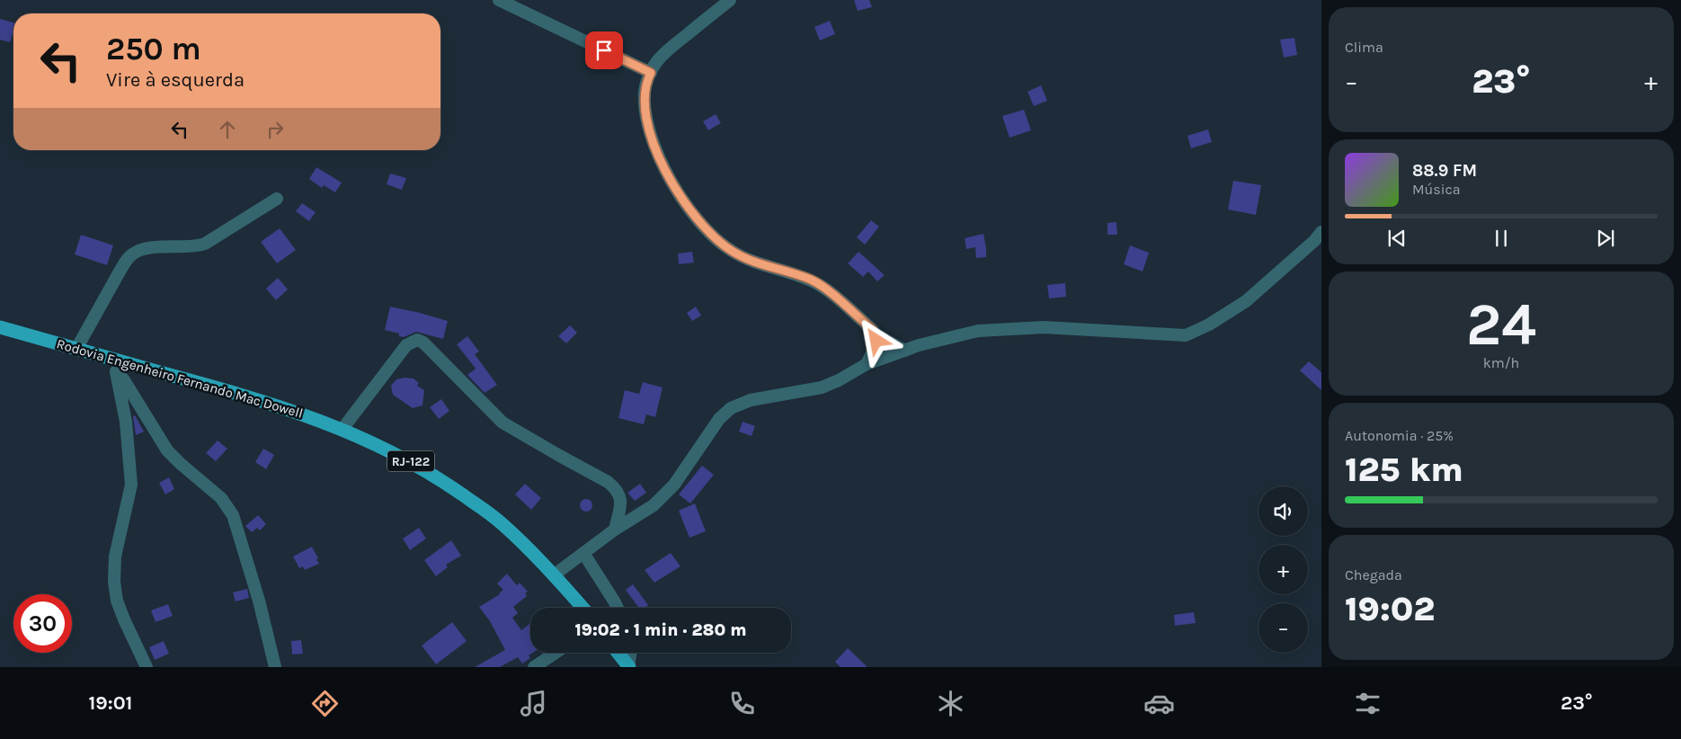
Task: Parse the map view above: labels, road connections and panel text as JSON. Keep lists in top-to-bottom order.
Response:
{
  "streets": {
    "main road": ["Rodovia Engenheiro Fernando Mac Dowell", "RJ-122"]
  },
  "page": {
    "tile": [
      "Clima",
      ["24", "km/h"],
      ["Autonomia · 25%", "125 km"],
      ["Chegada", "19:02"]
    ],
    "turn": ["250 m", "Vire à esquerda"],
    "heat": ["−", "23°", "+"],
    "song": ["88.9 FM", "Música"],
    "map_buttons": ["+", "−"],
    "limit": "30",
    "trip": "19:02 · 1 min · 280 m",
    "tabs": ["19:01", "23°"]
  }
}
